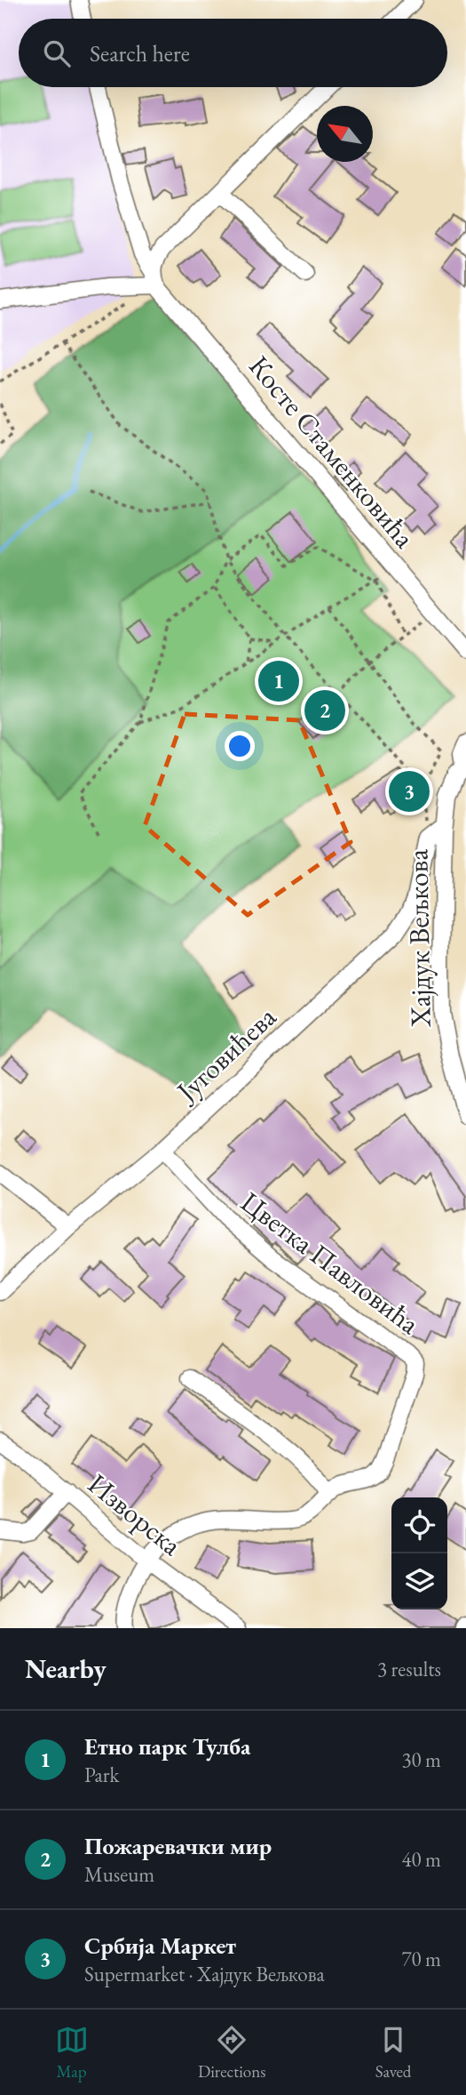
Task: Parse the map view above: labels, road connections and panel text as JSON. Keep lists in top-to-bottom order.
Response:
{
  "streets": {
    "street": [
      "Косте Стаменковића",
      "Хајдук Вељкова",
      "Југовићева",
      "Цветка Павловића",
      "Изворска"
    ]
  },
  "crossings": [
    ["Југовићева", "Цветка Павловића"]
  ],
  "north": "top left",
  "page": {
    "search": "Search here",
    "pins": ["1", "2", "3"],
    "heading": ["Nearby", "3 results"],
    "list": [
      {
        "mark": "1",
        "name": "Етно парк Тулба",
        "note": "Park",
        "value": "30 m"
      },
      {
        "mark": "2",
        "name": "Пожаревачки мир",
        "note": "Museum",
        "value": "40 m"
      },
      {
        "mark": "3",
        "name": "Србија Маркет",
        "note": "Supermarket · Хајдук Вељкова",
        "value": "70 m"
      }
    ],
    "nav": ["Map", "Directions", "Saved"]
  }
}
